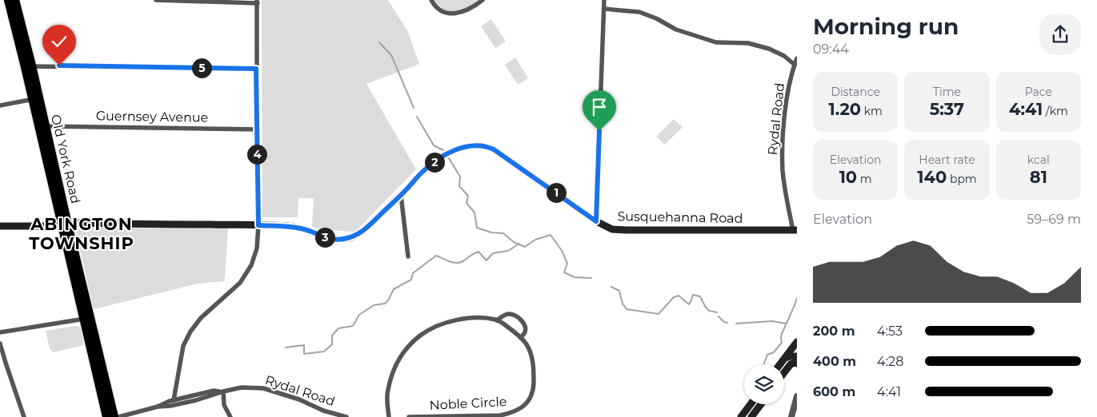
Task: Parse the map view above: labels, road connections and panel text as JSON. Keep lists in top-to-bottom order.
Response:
{
  "streets": {
    "highway": ["Old York Road"],
    "main road": ["Susquehanna Road"],
    "street": ["Guernsey Avenue", "Rydal Road", "Noble Circle"]
  },
  "crossings": [
    ["Guernsey Avenue", "Old York Road"],
    ["Rydal Road", "Susquehanna Road"],
    ["Old York Road", "Susquehanna Road"]
  ],
  "districts": ["ABINGTON TOWNSHIP"],
  "page": {
    "heading": ["Morning run", "09:44"],
    "pins": [
      "5",
      "4",
      "2",
      "1",
      "3"
    ],
    "stats": [
      ["Distance", "1.20 km"],
      ["Time", "5:37"],
      ["Pace", "4:41 /km"],
      ["Elevation", "10 m"],
      ["Heart rate", "140 bpm"],
      ["kcal", "81"]
    ],
    "chart": ["Elevation", "59–69 m"],
    "list": [
      {
        "name": "200 m",
        "note": "4:53"
      },
      {
        "name": "400 m",
        "note": "4:28"
      },
      {
        "name": "600 m",
        "note": "4:41"
      }
    ]
  }
}
